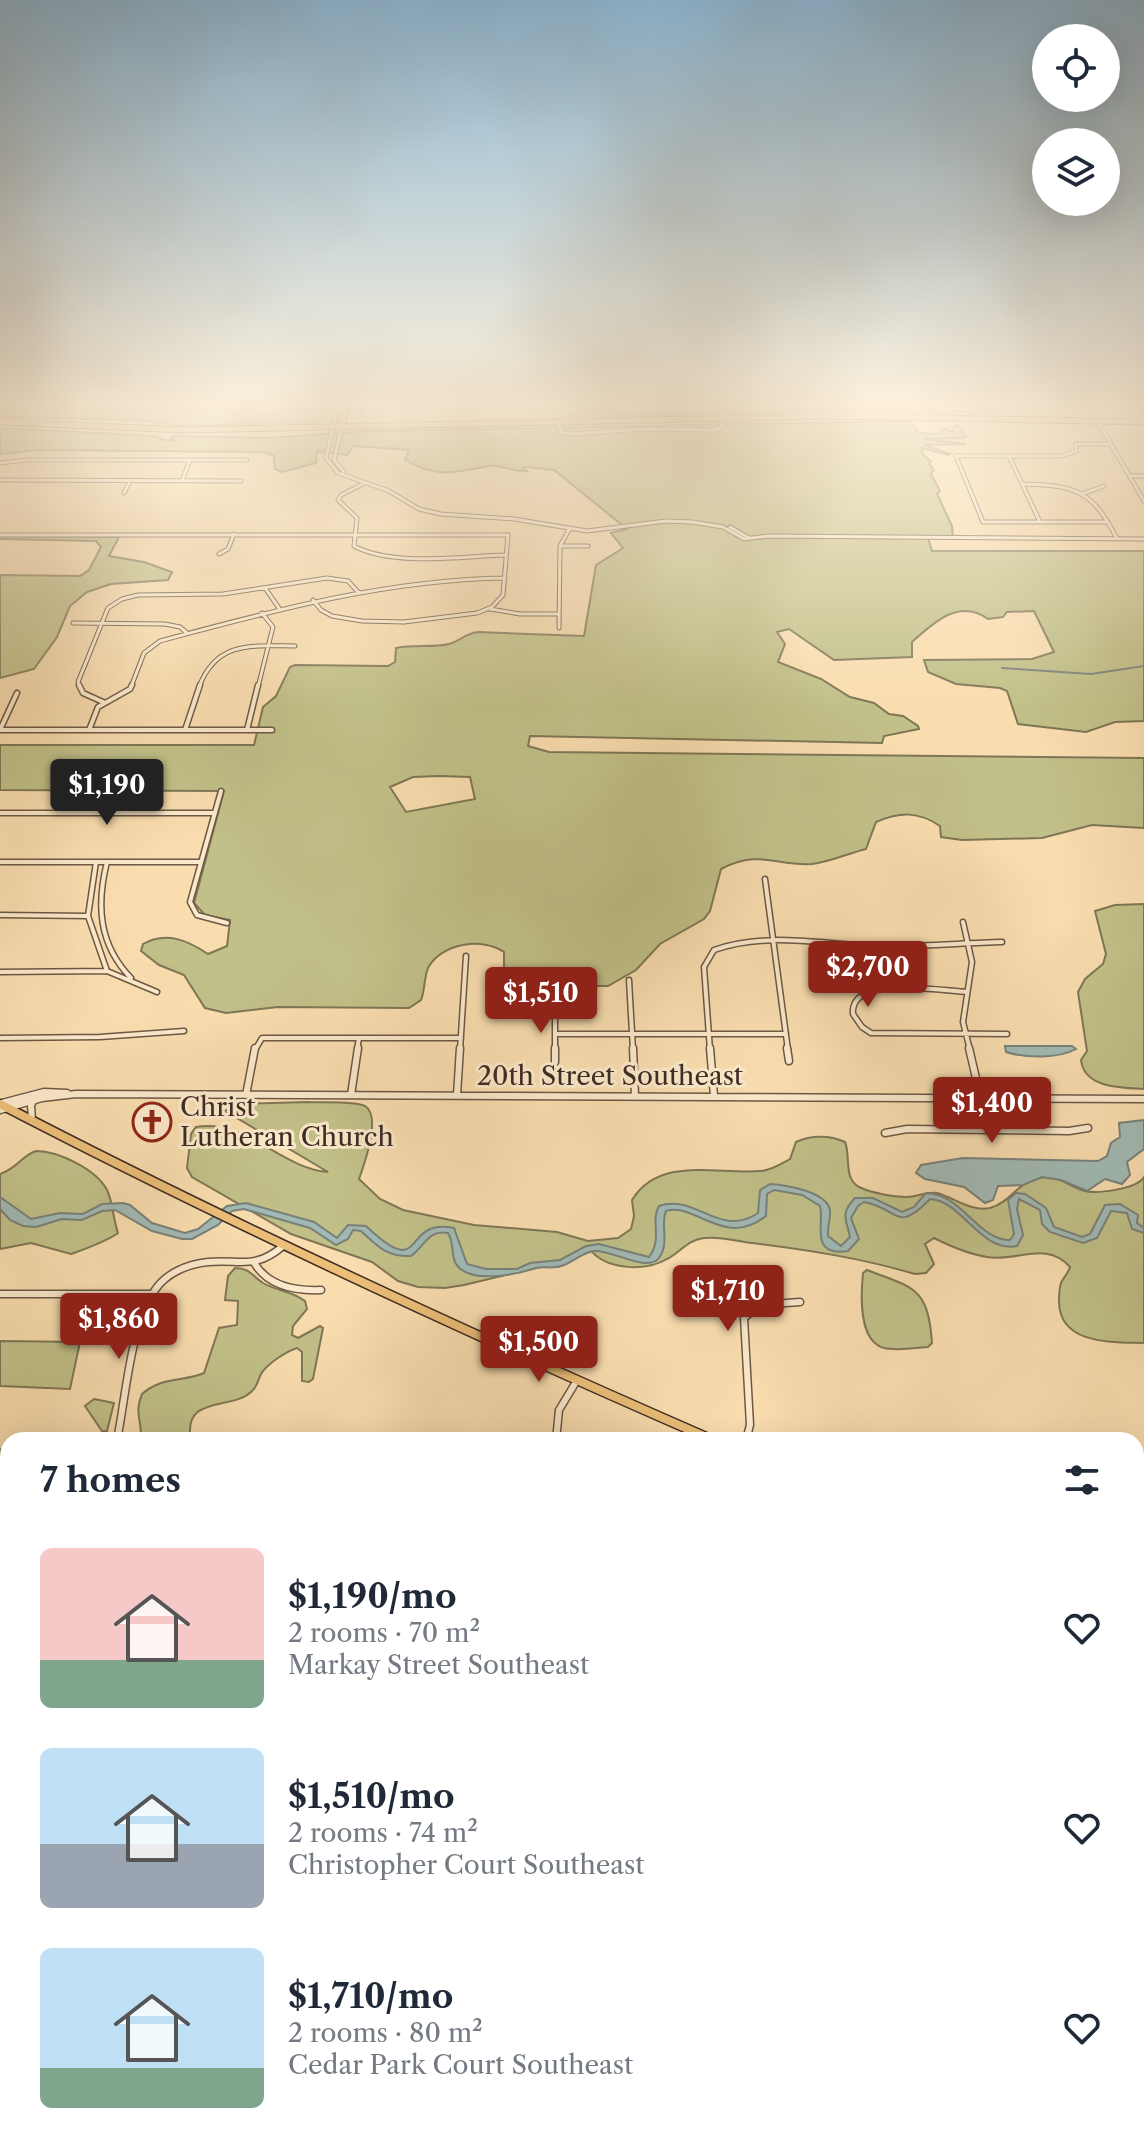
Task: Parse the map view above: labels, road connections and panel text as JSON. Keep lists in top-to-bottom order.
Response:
{
  "streets": {
    "street": ["20th Street Southeast"]
  },
  "places": {
    "church": ["Christ Lutheran Church"]
  },
  "page": {
    "price": [
      "$1,190",
      "$2,700",
      "$1,510",
      "$1,400",
      "$1,710",
      "$1,860",
      "$1,500"
    ],
    "heading": "7 homes",
    "list": [
      {
        "name": "$1,190/mo",
        "note": "2 rooms · 70 m² · Markay Street Southeast"
      },
      {
        "name": "$1,510/mo",
        "note": "2 rooms · 74 m² · Christopher Court Southeast"
      },
      {
        "name": "$1,710/mo",
        "note": "2 rooms · 80 m² · Cedar Park Court Southeast"
      }
    ]
  }
}
